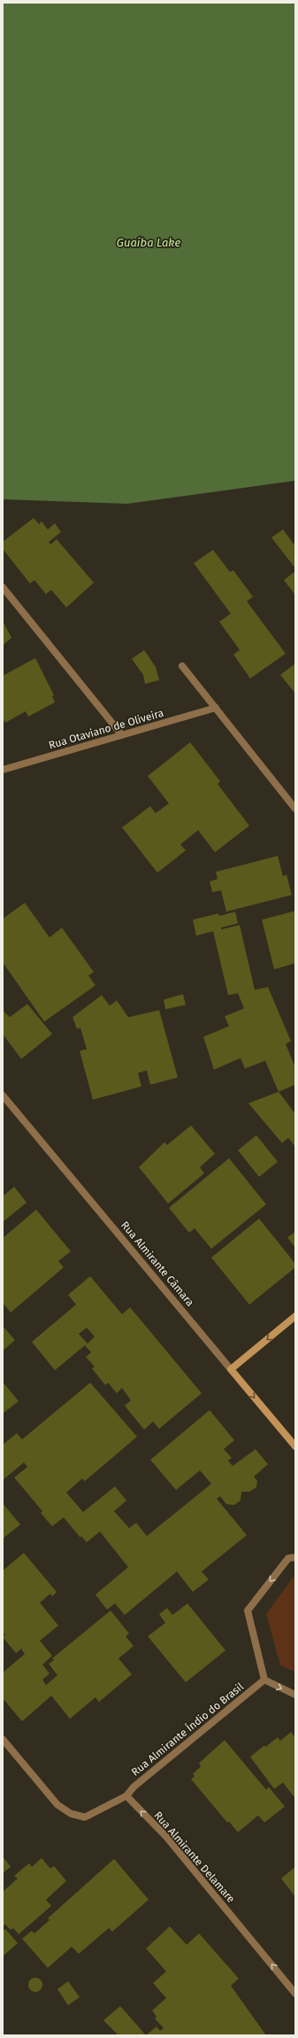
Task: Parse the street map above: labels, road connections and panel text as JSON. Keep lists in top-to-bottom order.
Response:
{
  "streets": {
    "street": [
      "Rua Otaviano de Oliveira",
      "Rua Almirante Câmara",
      "Rua Almirante Índio do Brasil",
      "Rua Almirante Delamare"
    ]
  },
  "crossings": [
    ["Rua Almirante Índio do Brasil", "Rua Almirante Delamare"]
  ],
  "one_way": ["Rua Almirante Delamare"],
  "water": ["Guaíba Lake"]
}
